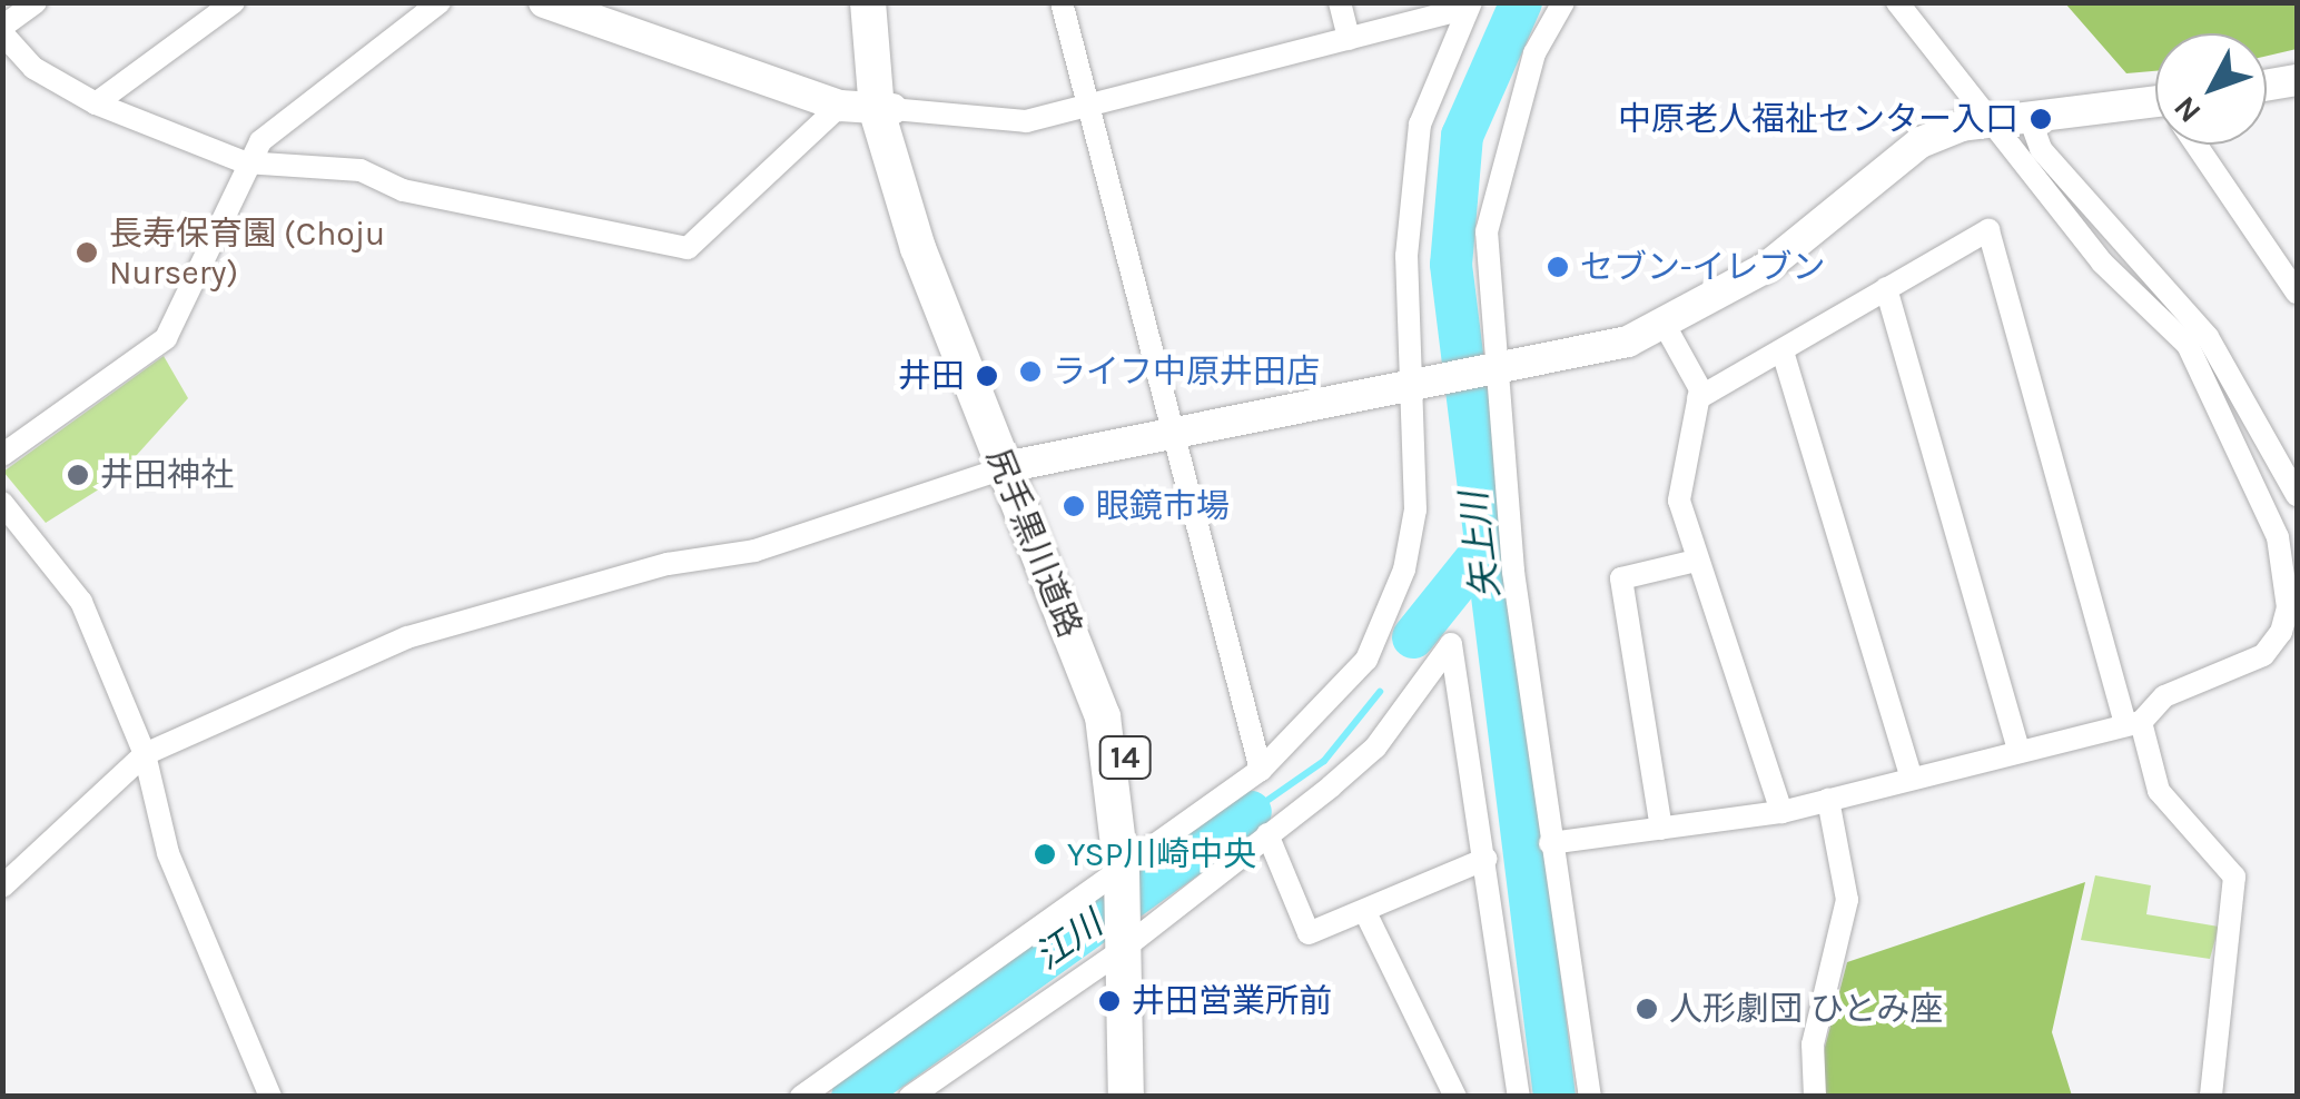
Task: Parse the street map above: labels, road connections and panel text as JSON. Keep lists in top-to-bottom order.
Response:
{
  "streets": {
    "main road": ["尻手黒川道路", "14"]
  },
  "water": ["矢上川", "江川"],
  "places": [
    "中原老人福祉センター入口",
    "長寿保育園 (Choju Nursery)",
    "セブン-イレブン",
    "ライフ中原井田店",
    "井田",
    "井田神社",
    "眼鏡市場",
    "YSP川崎中央",
    "井田営業所前",
    "人形劇団 ひとみ座"
  ],
  "north": "bottom left"
}
